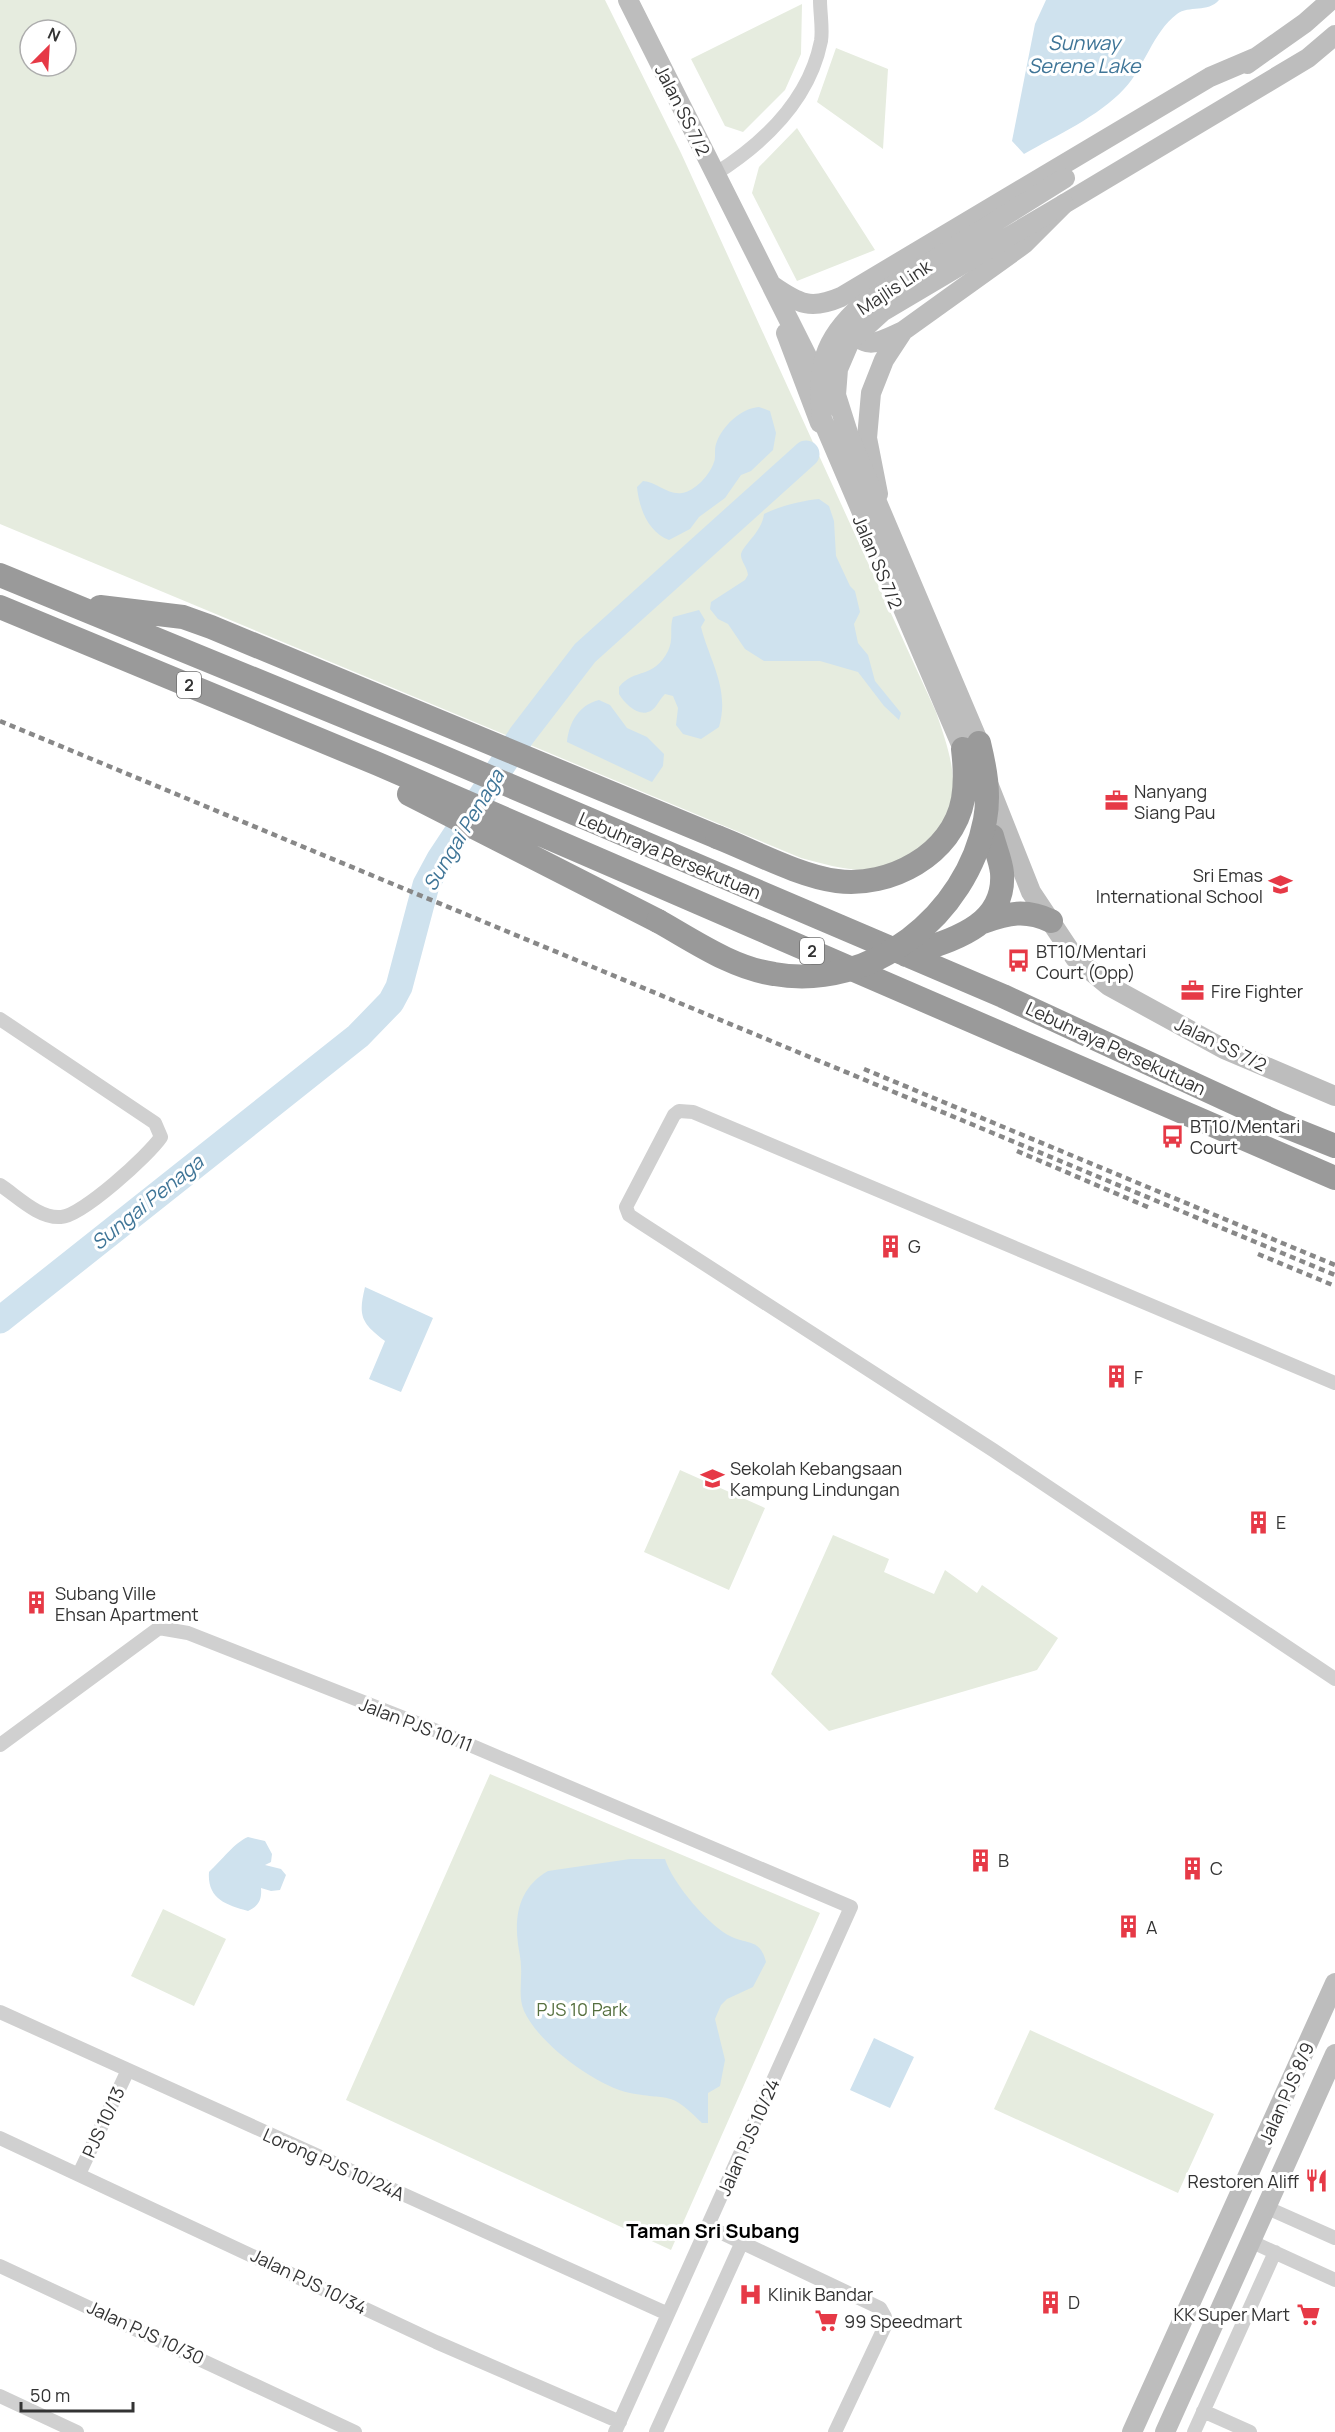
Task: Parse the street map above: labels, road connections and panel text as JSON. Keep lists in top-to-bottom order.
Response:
{
  "streets": {
    "highway": ["2", "Lebuhraya Persekutuan"],
    "street": [
      "Jalan SS 7/2",
      "Majlis Link",
      "Jalan PJS 10/11",
      "Jalan PJS 8/9",
      "PJS 10/13",
      "Jalan PJS 10/24",
      "Lorong PJS 10/24A",
      "Jalan PJS 10/34",
      "Jalan PJS 10/30"
    ]
  },
  "crossings": [
    ["Jalan PJS 10/11", "Jalan PJS 10/24"],
    ["PJS 10/13", "Lorong PJS 10/24A"],
    ["PJS 10/13", "Jalan PJS 10/34"],
    ["Jalan PJS 10/24", "Lorong PJS 10/24A"],
    ["Jalan PJS 10/24", "Jalan PJS 10/34"]
  ],
  "districts": ["Taman Sri Subang"],
  "water": ["Sunway Serene Lake", "Sungai Penaga"],
  "parks": ["PJS 10 Park"],
  "places": {
    "office": ["Nanyang Siang Pau", "Fire Fighter"],
    "school or university": ["Sri Emas International School", "Sekolah Kebangsaan Kampung Lindungan"],
    "bus stop": ["BT10/Mentari Court (Opp)", "BT10/Mentari Court"],
    "building": [
      "G",
      "F",
      "E",
      "Subang Ville Ehsan Apartment",
      "B",
      "C",
      "A",
      "D"
    ],
    "restaurant": ["Restoren Aliff"],
    "hospital": ["Klinik Bandar"],
    "supermarket": ["KK Super Mart", "99 Speedmart"]
  },
  "scale_bar": "50 m",
  "north": "top right"
}
